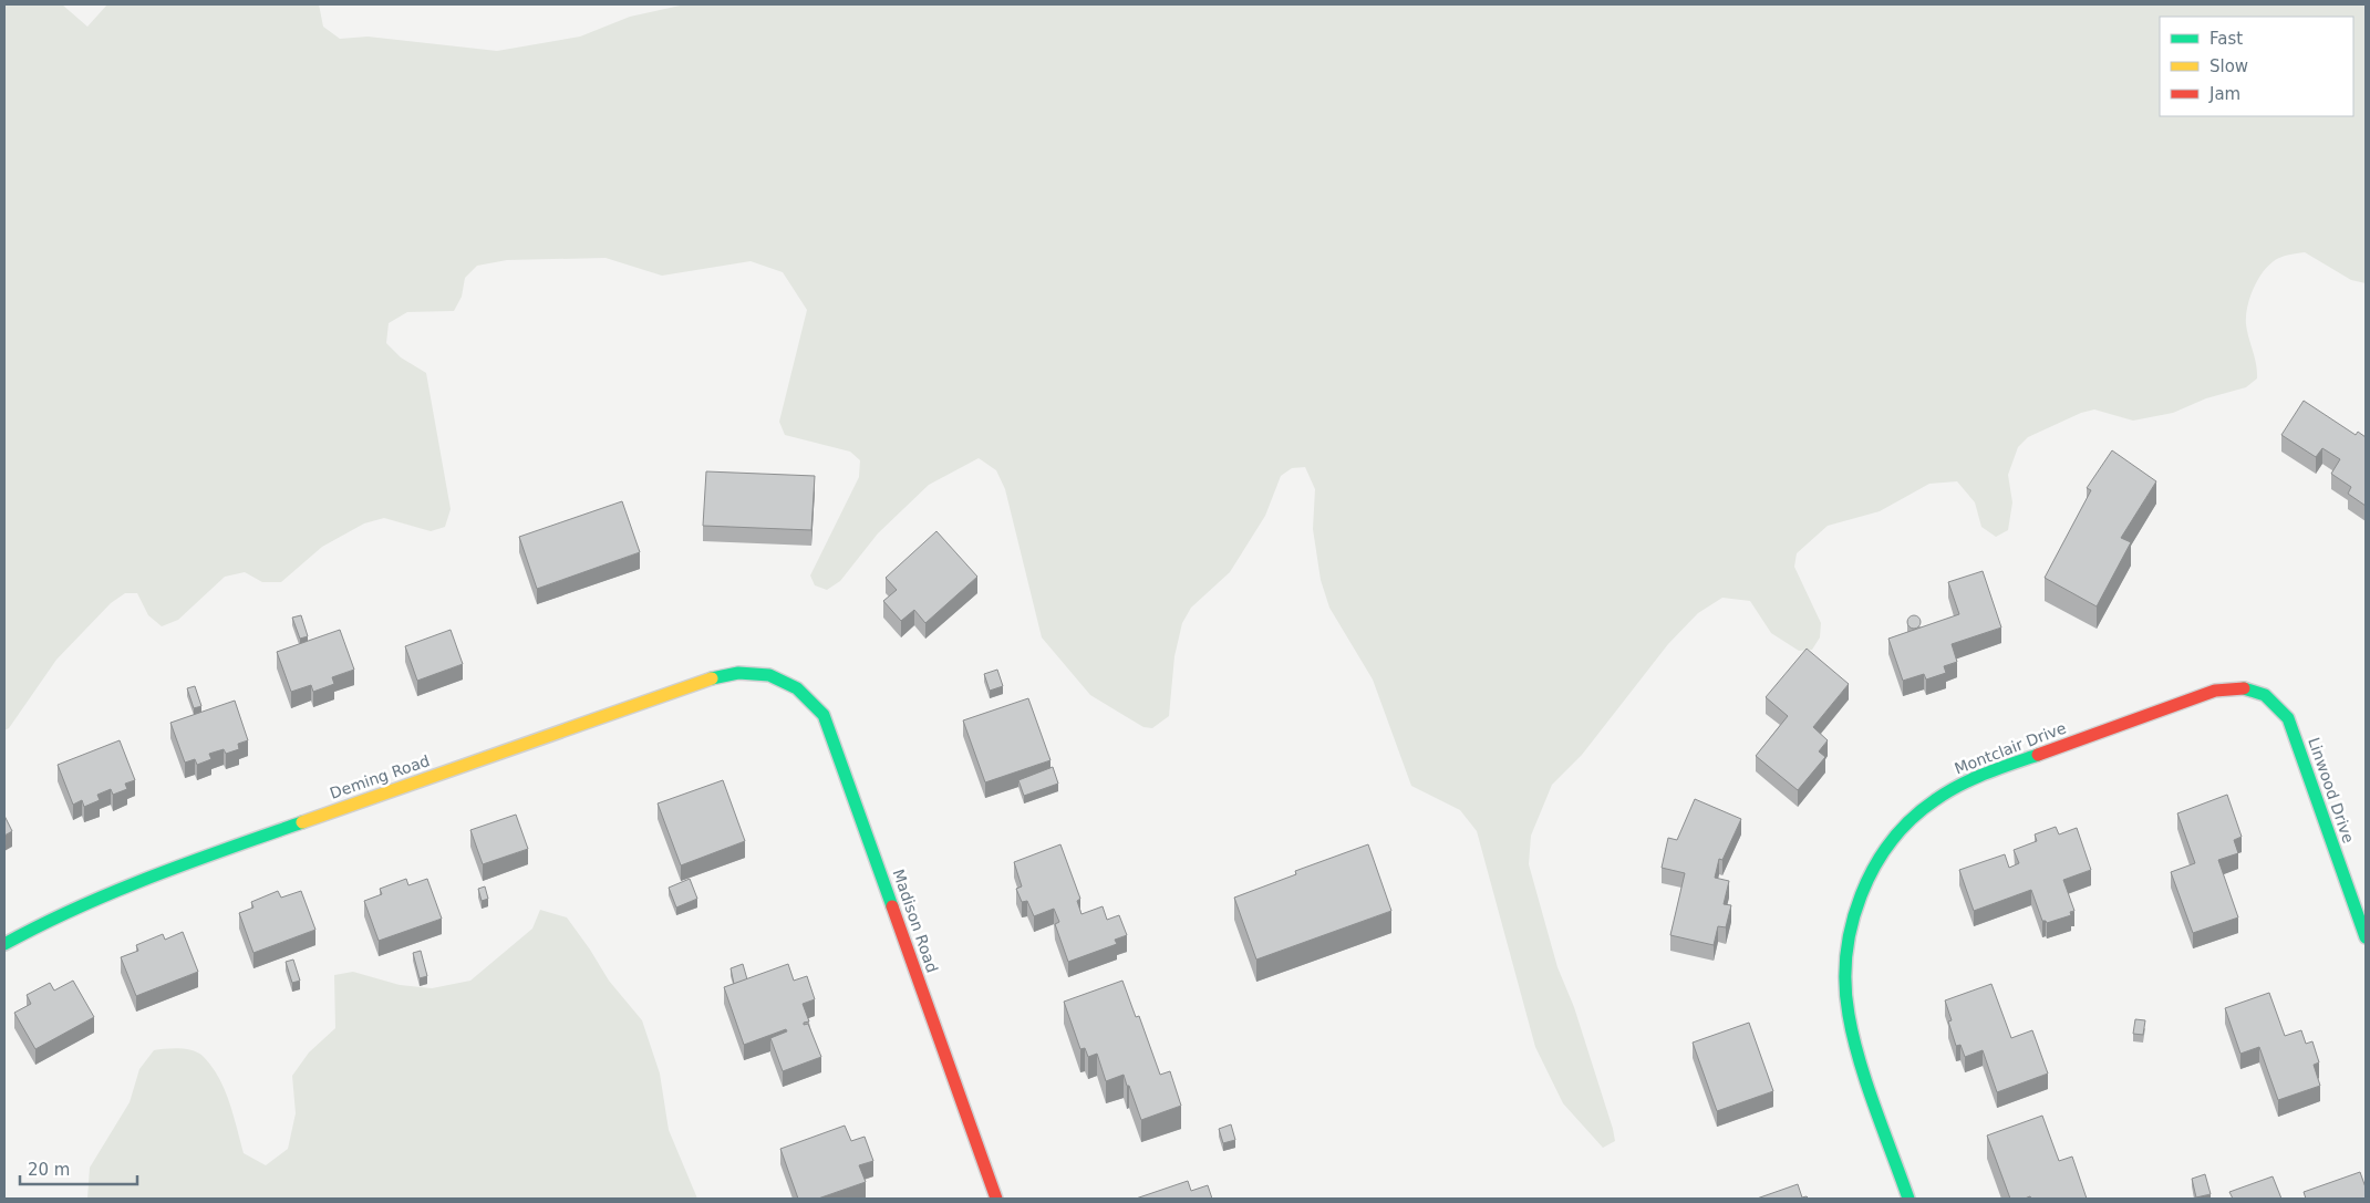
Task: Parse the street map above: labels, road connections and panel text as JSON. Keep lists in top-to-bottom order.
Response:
{
  "streets": {
    "street": [
      "Montclair Drive",
      "Deming Road",
      "Linwood Drive",
      "Madison Road"
    ]
  },
  "crossings": [
    ["Montclair Drive", "Linwood Drive"],
    ["Deming Road", "Madison Road"]
  ],
  "legend": ["Fast", "Slow", "Jam"],
  "scale_bar": "20 m"
}
